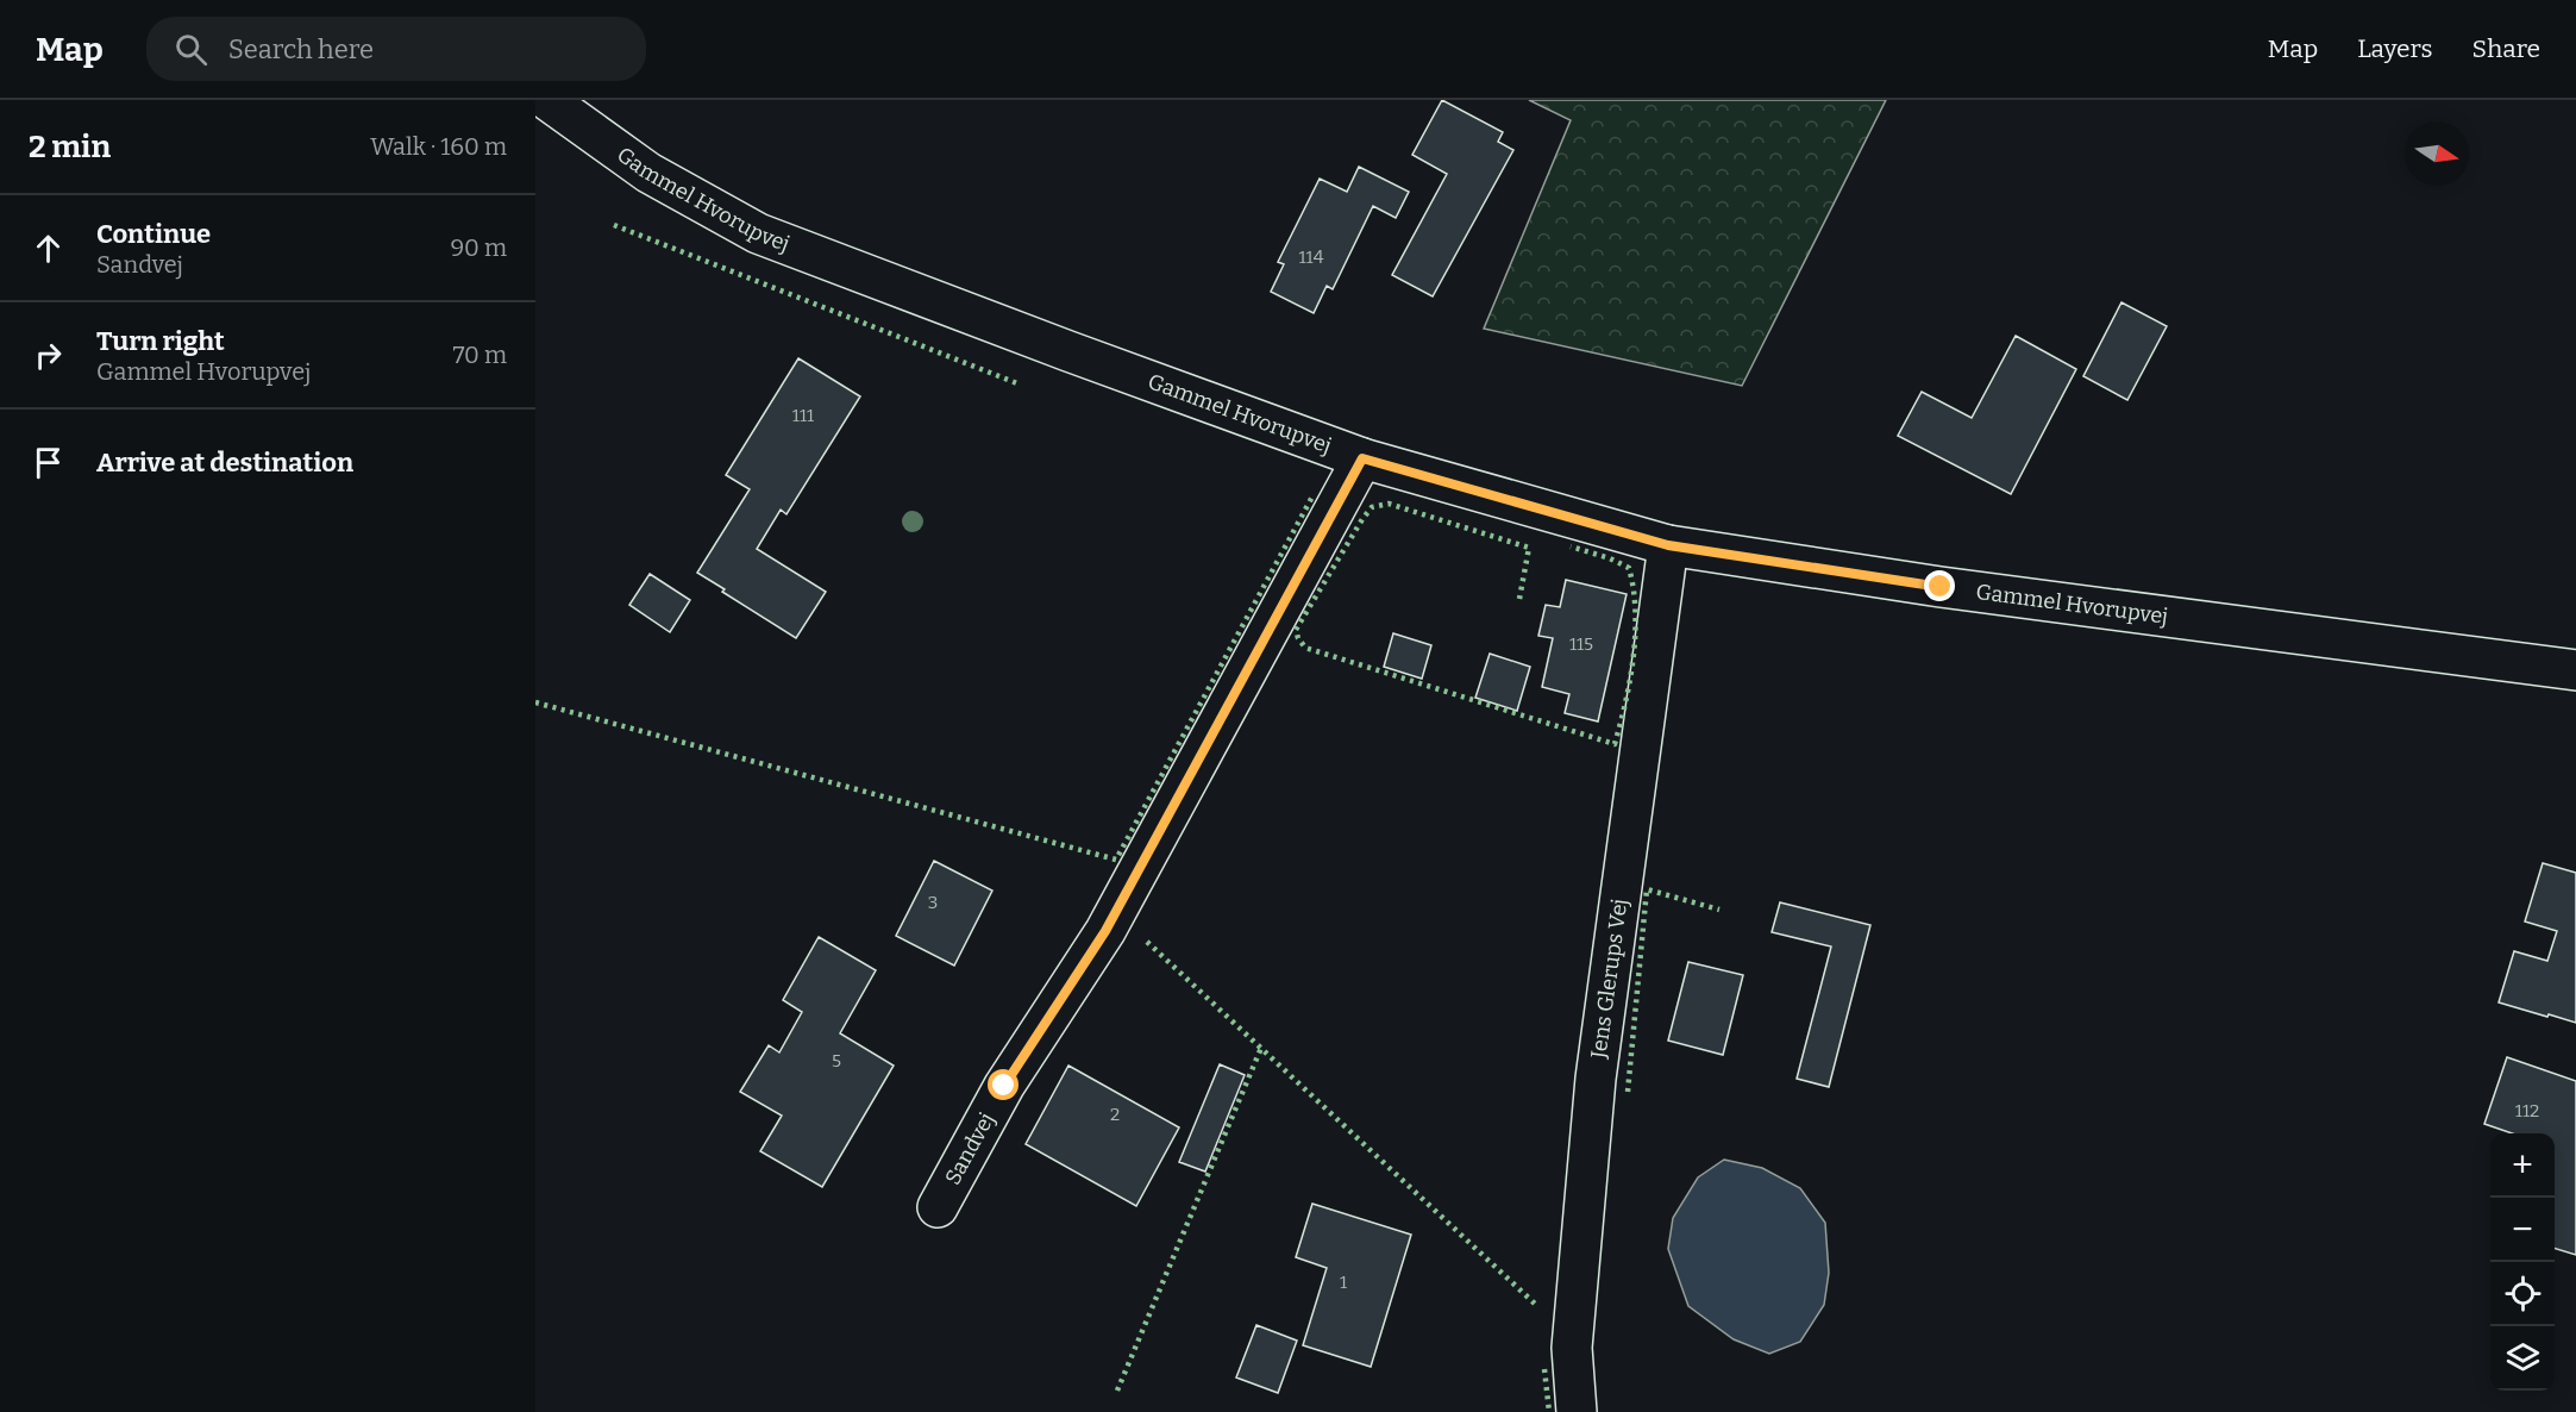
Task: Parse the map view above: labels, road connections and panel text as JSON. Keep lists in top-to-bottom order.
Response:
{
  "streets": {
    "street": ["Gammel Hvorupvej", "Jens Glerups Vej", "Sandvej"]
  },
  "crossings": [
    ["Gammel Hvorupvej", "Jens Glerups Vej"],
    ["Gammel Hvorupvej", "Sandvej"]
  ],
  "house_numbers": [
    "114",
    "111",
    "115",
    "3",
    "5",
    "112",
    "2",
    "1"
  ],
  "north": "right",
  "page": {
    "header": "Map",
    "search": "Search here",
    "nav": ["Map", "Layers", "Share"],
    "heading": ["2 min", "Walk · 160 m"],
    "list": [
      ["Continue", "Sandvej", "90 m"],
      ["Turn right", "Gammel Hvorupvej", "70 m"],
      "Arrive at destination"
    ],
    "map_buttons": ["+", "−"]
  }
}
